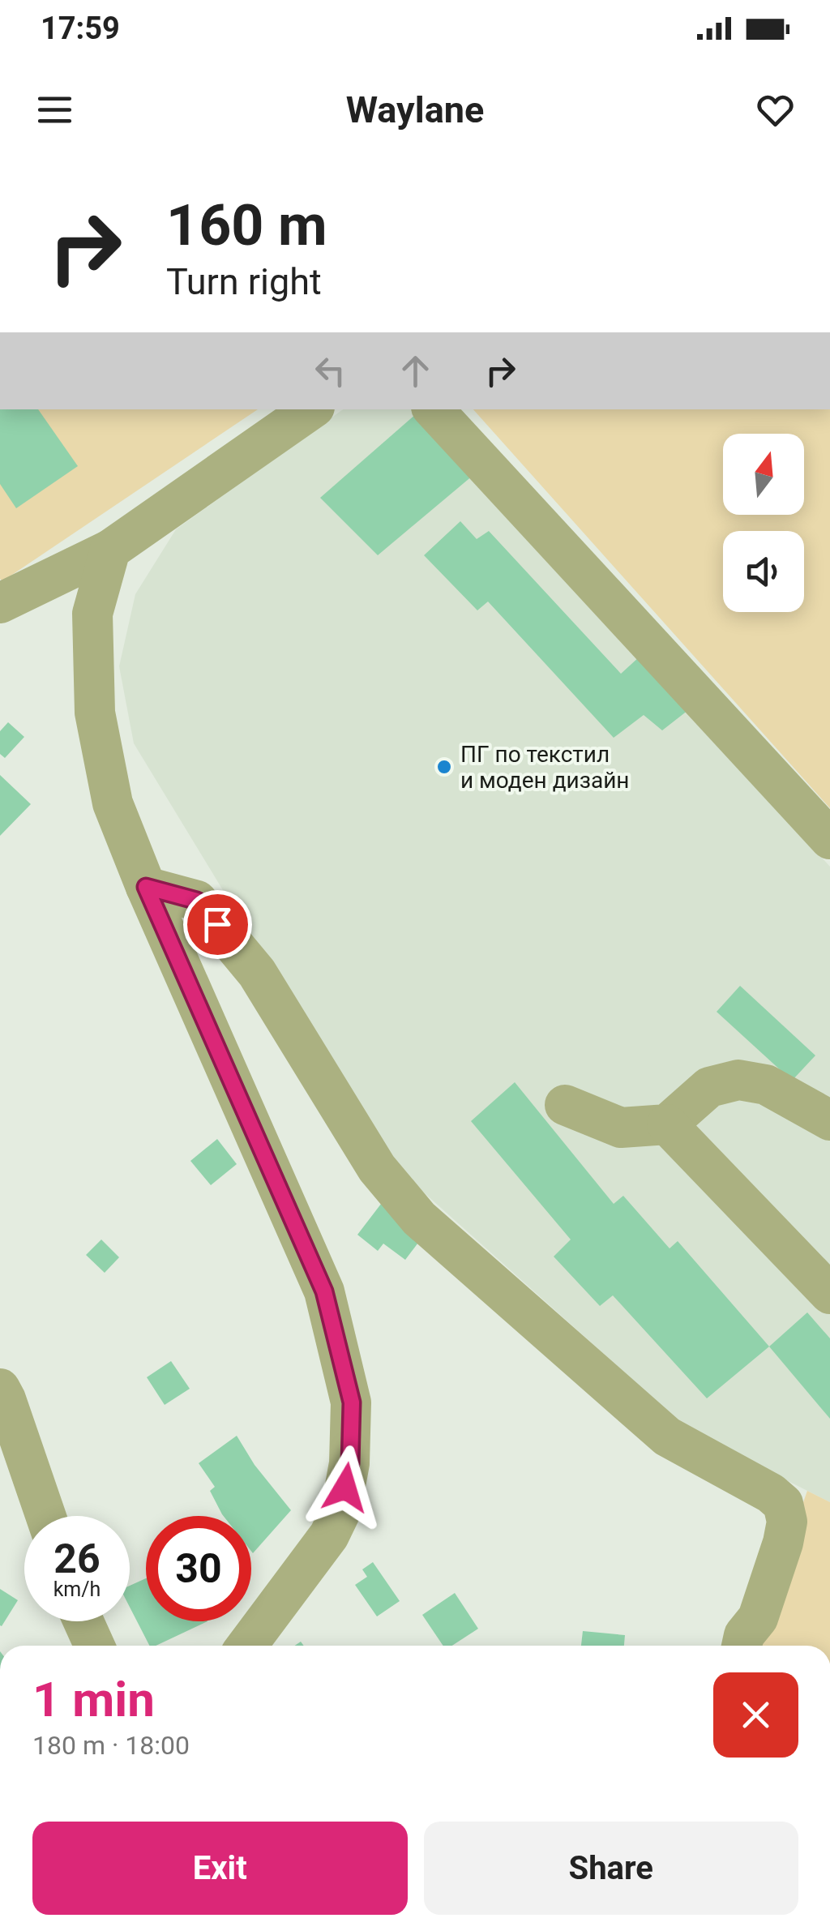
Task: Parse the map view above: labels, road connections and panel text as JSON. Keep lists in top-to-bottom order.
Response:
{
  "places": ["ПГ по текстил и моден дизайн"],
  "north": "top",
  "page": {
    "status": "17:59",
    "header": "Waylane",
    "turn": ["160 m", "Turn right"],
    "speed": "26 km/h",
    "limit": "30",
    "heading": ["1 min", "180 m · 18:00"],
    "buttons": ["Exit", "Share"]
  }
}
